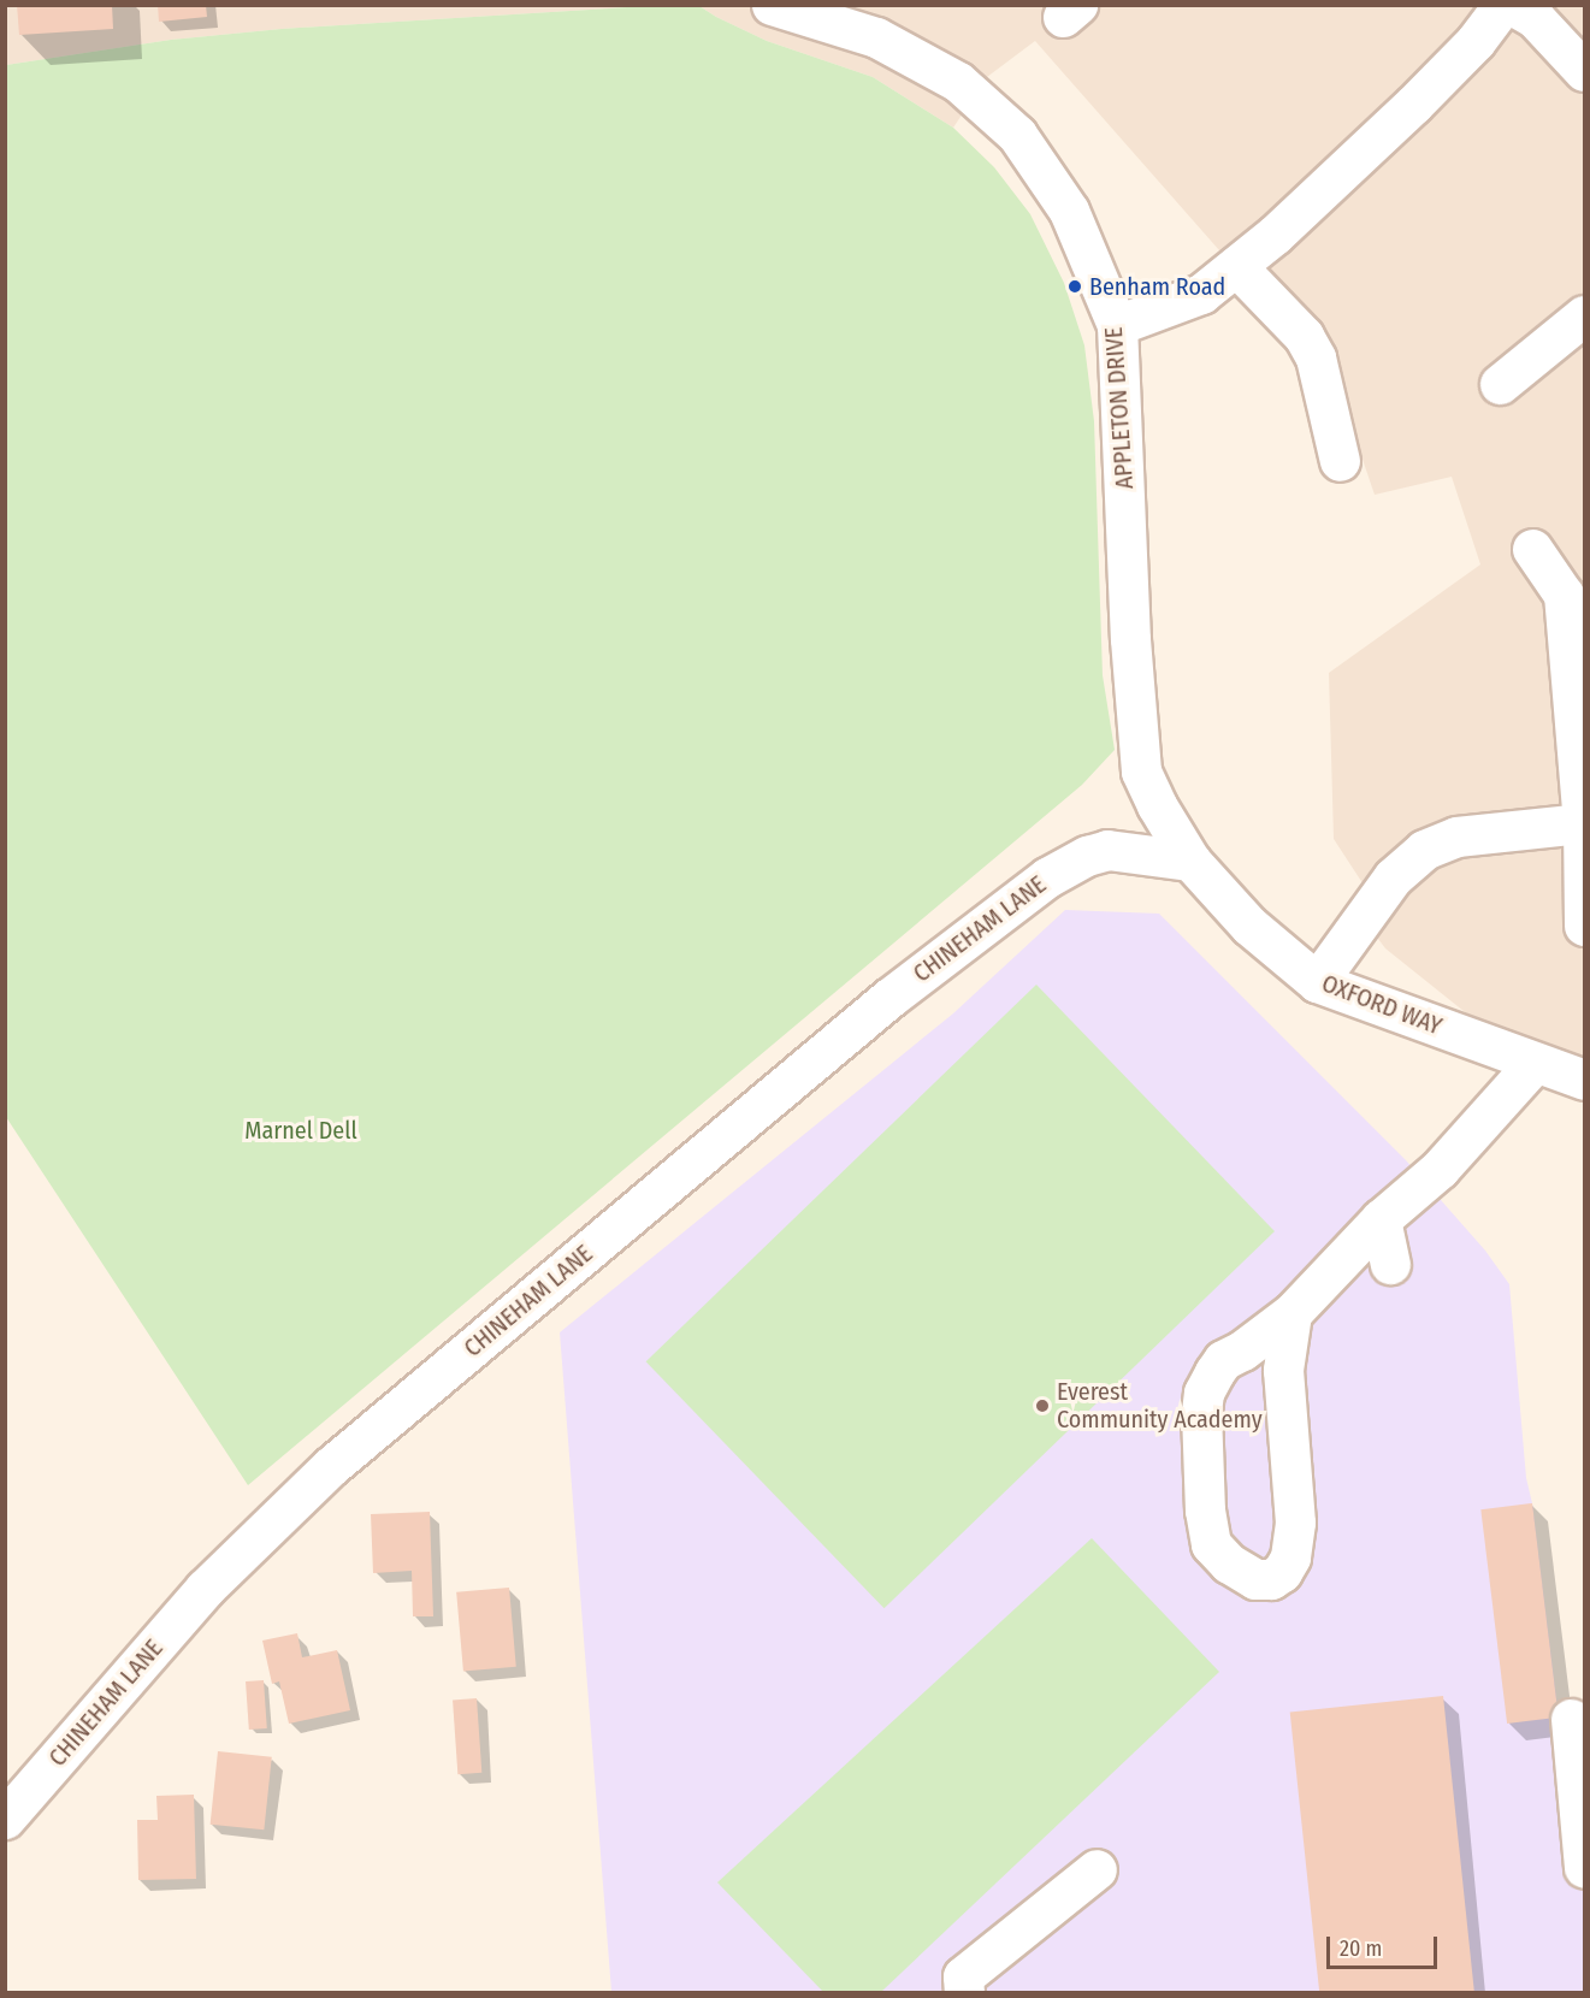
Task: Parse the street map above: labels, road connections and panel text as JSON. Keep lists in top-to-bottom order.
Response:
{
  "streets": {
    "street": ["APPLETON DRIVE", "CHINEHAM LANE", "OXFORD WAY"]
  },
  "crossings": [
    ["APPLETON DRIVE", "CHINEHAM LANE"],
    ["APPLETON DRIVE", "OXFORD WAY"],
    ["CHINEHAM LANE", "OXFORD WAY"]
  ],
  "parks": ["Marnel Dell"],
  "places": ["Benham Road", "Everest Community Academy"],
  "scale_bar": "20 m"
}
